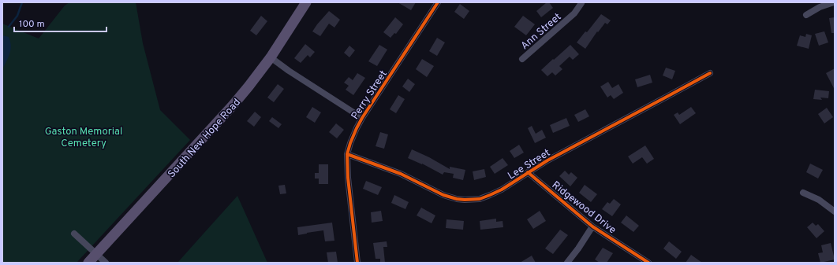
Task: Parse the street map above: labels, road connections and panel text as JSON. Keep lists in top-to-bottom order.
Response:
{
  "streets": {
    "main road": ["South New Hope Road"],
    "street": [
      "Ann Street",
      "Perry Street",
      "Lee Street",
      "Ridgewood Drive"
    ]
  },
  "crossings": [
    ["Perry Street", "Lee Street"],
    ["Lee Street", "Ridgewood Drive"]
  ],
  "parks": ["Gaston Memorial Cemetery"],
  "scale_bar": "100 m"
}
